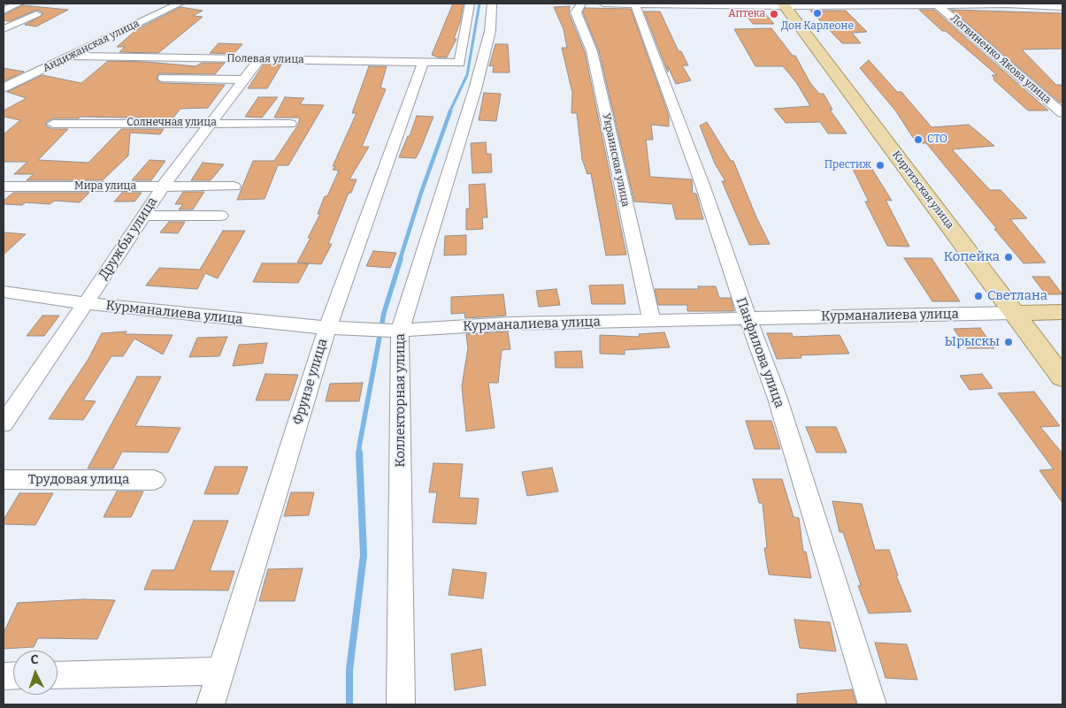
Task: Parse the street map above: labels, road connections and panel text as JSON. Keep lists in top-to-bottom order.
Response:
{
  "streets": {
    "main road": ["Киргизская улица", "Курманалиева улица"],
    "street": [
      "Андижанская улица",
      "Полевая улица",
      "Логвиненко Якова улица",
      "Солнечная улица",
      "Украинская улица",
      "Мира улица",
      "Дружбы улица",
      "Панфилова улица",
      "Фрунзе улица",
      "Коллекторная улица",
      "Трудовая улица"
    ]
  },
  "crossings": [
    ["Андижанская улица", "Полевая улица"],
    ["Полевая улица", "Дружбы улица"],
    ["Полевая улица", "Фрунзе улица"],
    ["Солнечная улица", "Дружбы улица"],
    ["Украинская улица", "Курманалиева улица"],
    ["Мира улица", "Дружбы улица"],
    ["Киргизская улица", "Курманалиева улица"],
    ["Дружбы улица", "Курманалиева улица"],
    ["Курманалиева улица", "Панфилова улица"],
    ["Курманалиева улица", "Фрунзе улица"],
    ["Курманалиева улица", "Коллекторная улица"]
  ],
  "places": [
    "Дон Карлеоне",
    "Аптека",
    "СТО",
    "Престиж",
    "Копейка",
    "Светлана",
    "Ырыскы"
  ],
  "north": "top"
}
